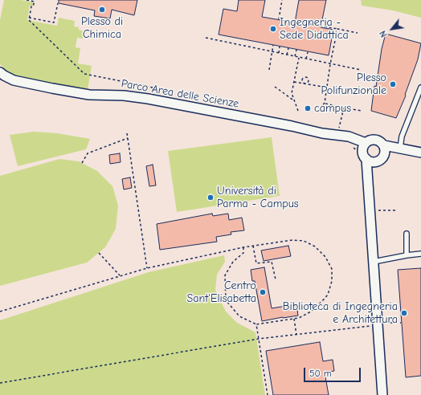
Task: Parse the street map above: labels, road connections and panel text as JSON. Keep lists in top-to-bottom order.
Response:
{
  "streets": {
    "street": ["Parco Area delle Scienze"]
  },
  "places": [
    "Plesso di Chimica",
    "Ingegneria - Sede Didattica",
    "Plesso Polifunzionale",
    "campus",
    "Università di Parma - Campus",
    "Centro Sant'Elisabetta",
    "Biblioteca di Ingegneria e Architettura"
  ],
  "scale_bar": "50 m",
  "north": "bottom left"
}
